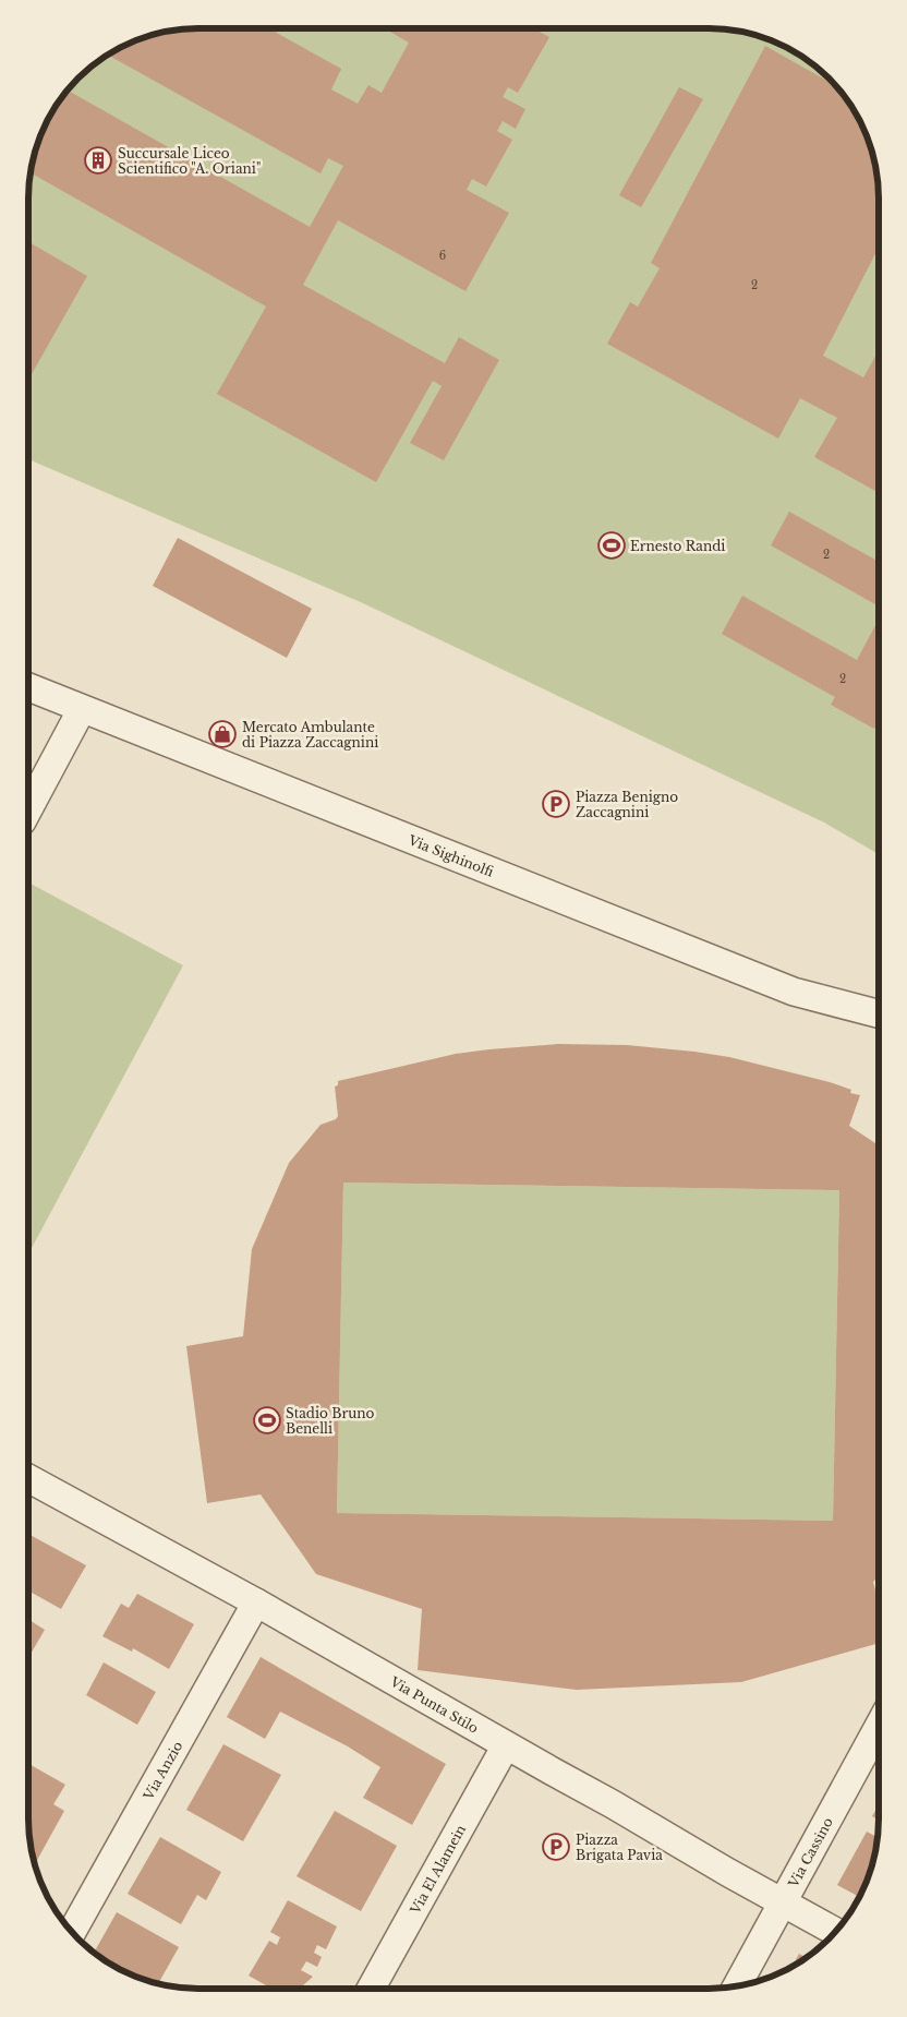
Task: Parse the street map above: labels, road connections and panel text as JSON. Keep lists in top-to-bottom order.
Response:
{
  "streets": {
    "street": [
      "Via Sighinolfi",
      "Via Punta Stilo",
      "Via Anzio",
      "Via Cassino",
      "Via El Alamein"
    ]
  },
  "crossings": [
    ["Via Punta Stilo", "Via Anzio"],
    ["Via Punta Stilo", "Via Cassino"],
    ["Via Punta Stilo", "Via El Alamein"]
  ],
  "places": {
    "building": ["Succursale Liceo Scientifico \"A. Oriani\""],
    "sports": ["Ernesto Randi", "Stadio Bruno Benelli"],
    "shop": ["Mercato Ambulante di Piazza Zaccagnini"],
    "parking": ["Piazza Benigno Zaccagnini", "Piazza Brigata Pavia"]
  },
  "house_numbers": [
    "6",
    "2",
    "2",
    "2"
  ]
}
